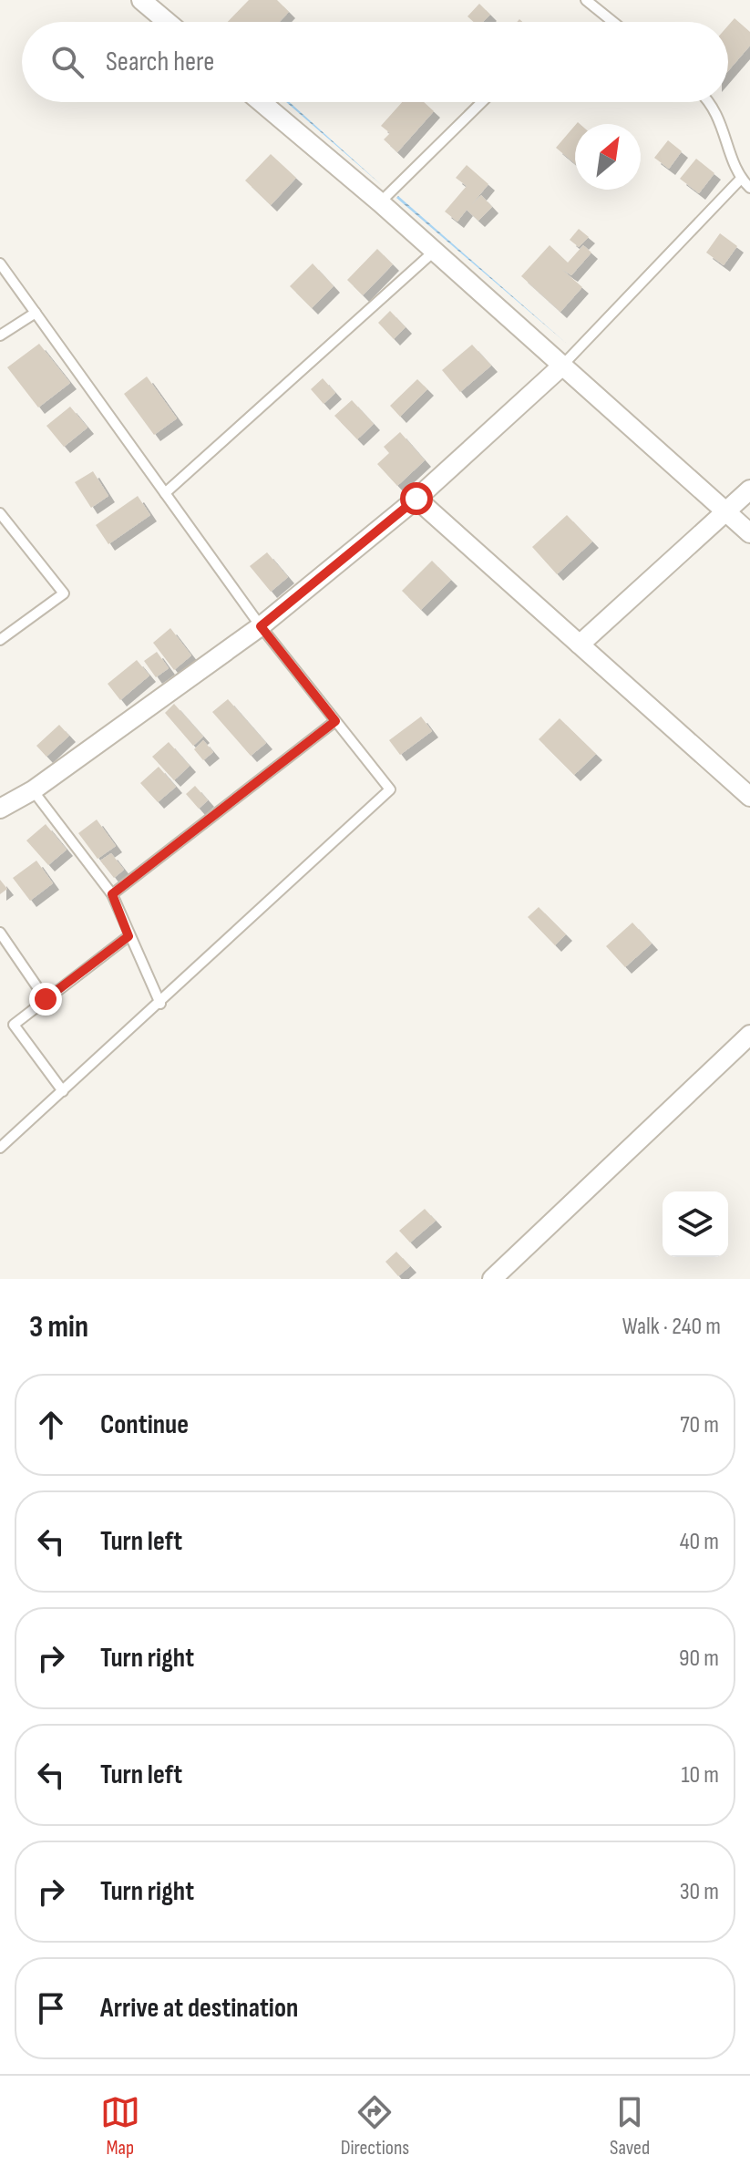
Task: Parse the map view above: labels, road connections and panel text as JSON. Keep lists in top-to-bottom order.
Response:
{
  "north": "top right",
  "page": {
    "search": "Search here",
    "heading": ["3 min", "Walk · 240 m"],
    "list": [
      ["Continue", "70 m"],
      ["Turn left", "40 m"],
      ["Turn right", "90 m"],
      ["Turn left", "10 m"],
      ["Turn right", "30 m"],
      "Arrive at destination"
    ],
    "nav": ["Map", "Directions", "Saved"]
  }
}
